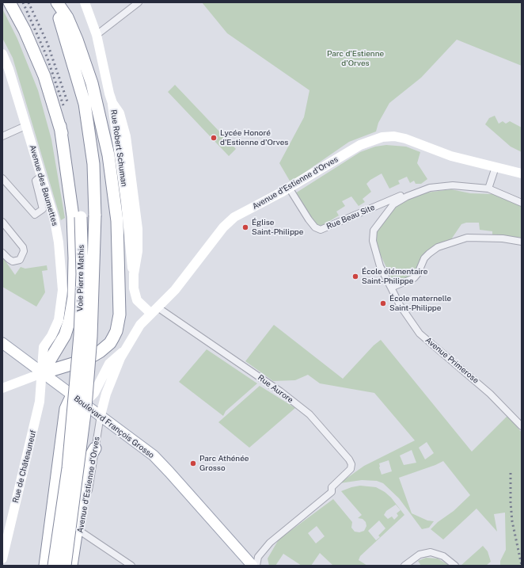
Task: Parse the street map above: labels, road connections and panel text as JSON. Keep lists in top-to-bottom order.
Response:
{
  "streets": {
    "highway": ["Voie Pierre Mathis"],
    "main road": ["Boulevard François Grosso"],
    "street": [
      "Rue Robert Schuman",
      "Avenue d'Estienne d'Orves",
      "Avenue des Baumettes",
      "Rue Beau Site",
      "Avenue Primerose",
      "Rue Aurore",
      "Rue de Châteauneuf"
    ]
  },
  "crossings": [
    ["Rue Robert Schuman", "Avenue d'Estienne d'Orves"],
    ["Rue Robert Schuman", "Rue Aurore"],
    ["Avenue d'Estienne d'Orves", "Rue Beau Site"],
    ["Avenue d'Estienne d'Orves", "Rue Aurore"],
    ["Avenue d'Estienne d'Orves", "Boulevard François Grosso"],
    ["Avenue des Baumettes", "Boulevard François Grosso"],
    ["Avenue des Baumettes", "Rue de Châteauneuf"],
    ["Rue Beau Site", "Avenue Primerose"],
    ["Boulevard François Grosso", "Rue de Châteauneuf"]
  ],
  "parks": ["Parc d'Estienne d'Orves"],
  "places": [
    "Lycée Honoré d'Estienne d'Orves",
    "Église Saint-Philippe",
    "École élémentaire Saint-Philippe",
    "École maternelle Saint-Philippe",
    "Parc Athénée Grosso"
  ]
}
